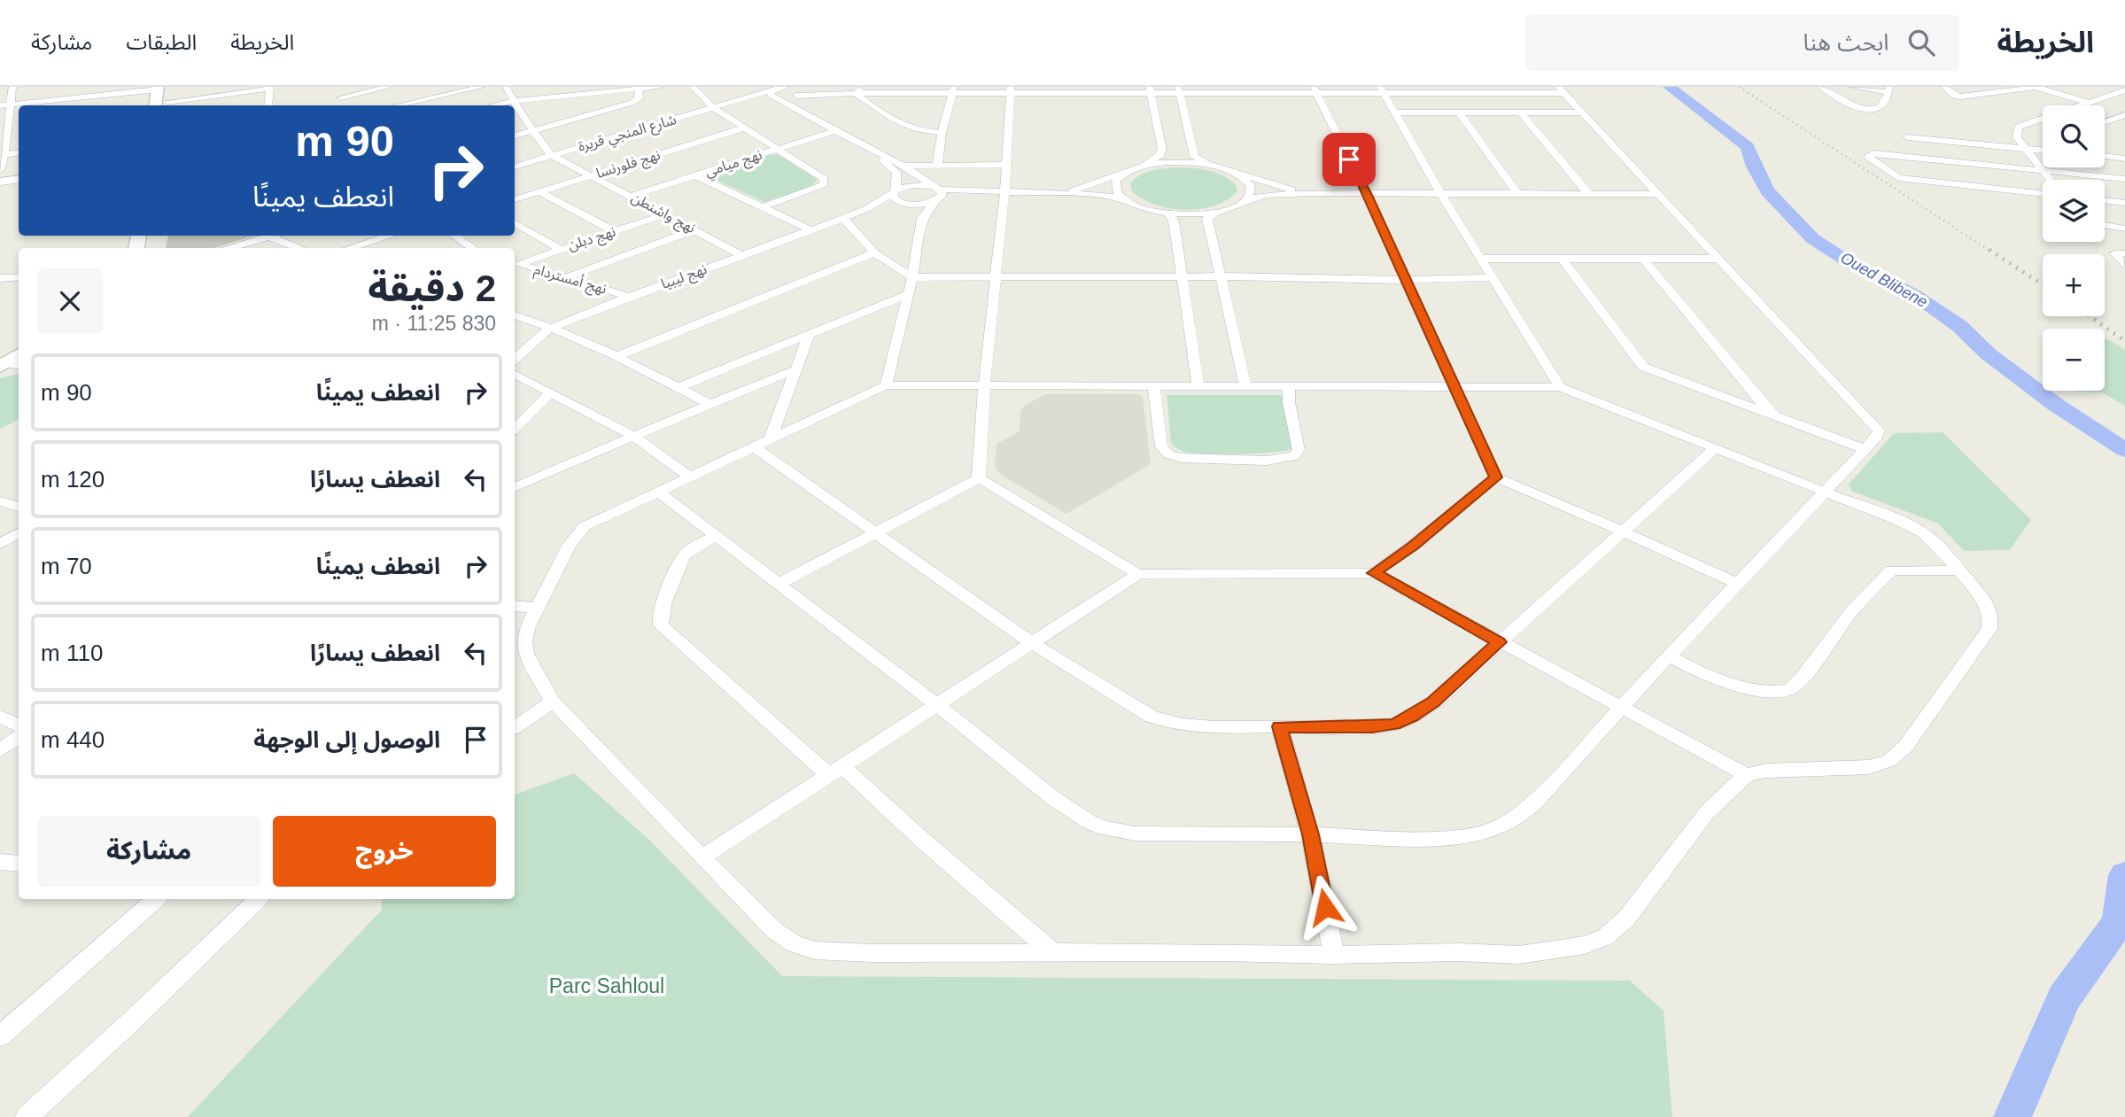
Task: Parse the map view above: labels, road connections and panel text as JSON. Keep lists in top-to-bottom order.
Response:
{
  "streets": {
    "street": [
      "شارع المنجي قريرة",
      "نهج ميامي",
      "نهج فلورنسا",
      "نهج واشنطن",
      "نهج دبلن",
      "نهج ليبيا",
      "نهج أمستردام"
    ]
  },
  "crossings": [
    ["شارع المنجي قريرة", "نهج واشنطن"],
    ["نهج ميامي", "نهج واشنطن"],
    ["نهج فلورنسا", "نهج واشنطن"],
    ["نهج واشنطن", "نهج دبلن"],
    ["نهج واشنطن", "نهج ليبيا"],
    ["نهج دبلن", "نهج أمستردام"],
    ["نهج ليبيا", "نهج أمستردام"]
  ],
  "water": ["Oued Blibene"],
  "parks": ["Parc Sahloul"],
  "page": {
    "header": "الخريطة",
    "search": "ابحث هنا",
    "nav": ["الخريطة", "الطبقات", "مشاركة"],
    "map_buttons": ["+", "−"],
    "turn": ["90 m", "انعطف يمينًا"],
    "heading": ["2 دقيقة", "830 m · 11:25"],
    "list": [
      {
        "name": "انعطف يمينًا",
        "value": "90 m"
      },
      {
        "name": "انعطف يسارًا",
        "value": "120 m"
      },
      {
        "name": "انعطف يمينًا",
        "value": "70 m"
      },
      {
        "name": "انعطف يسارًا",
        "value": "110 m"
      },
      {
        "name": "الوصول إلى الوجهة",
        "value": "440 m"
      }
    ],
    "buttons": ["خروج", "مشاركة"]
  }
}
